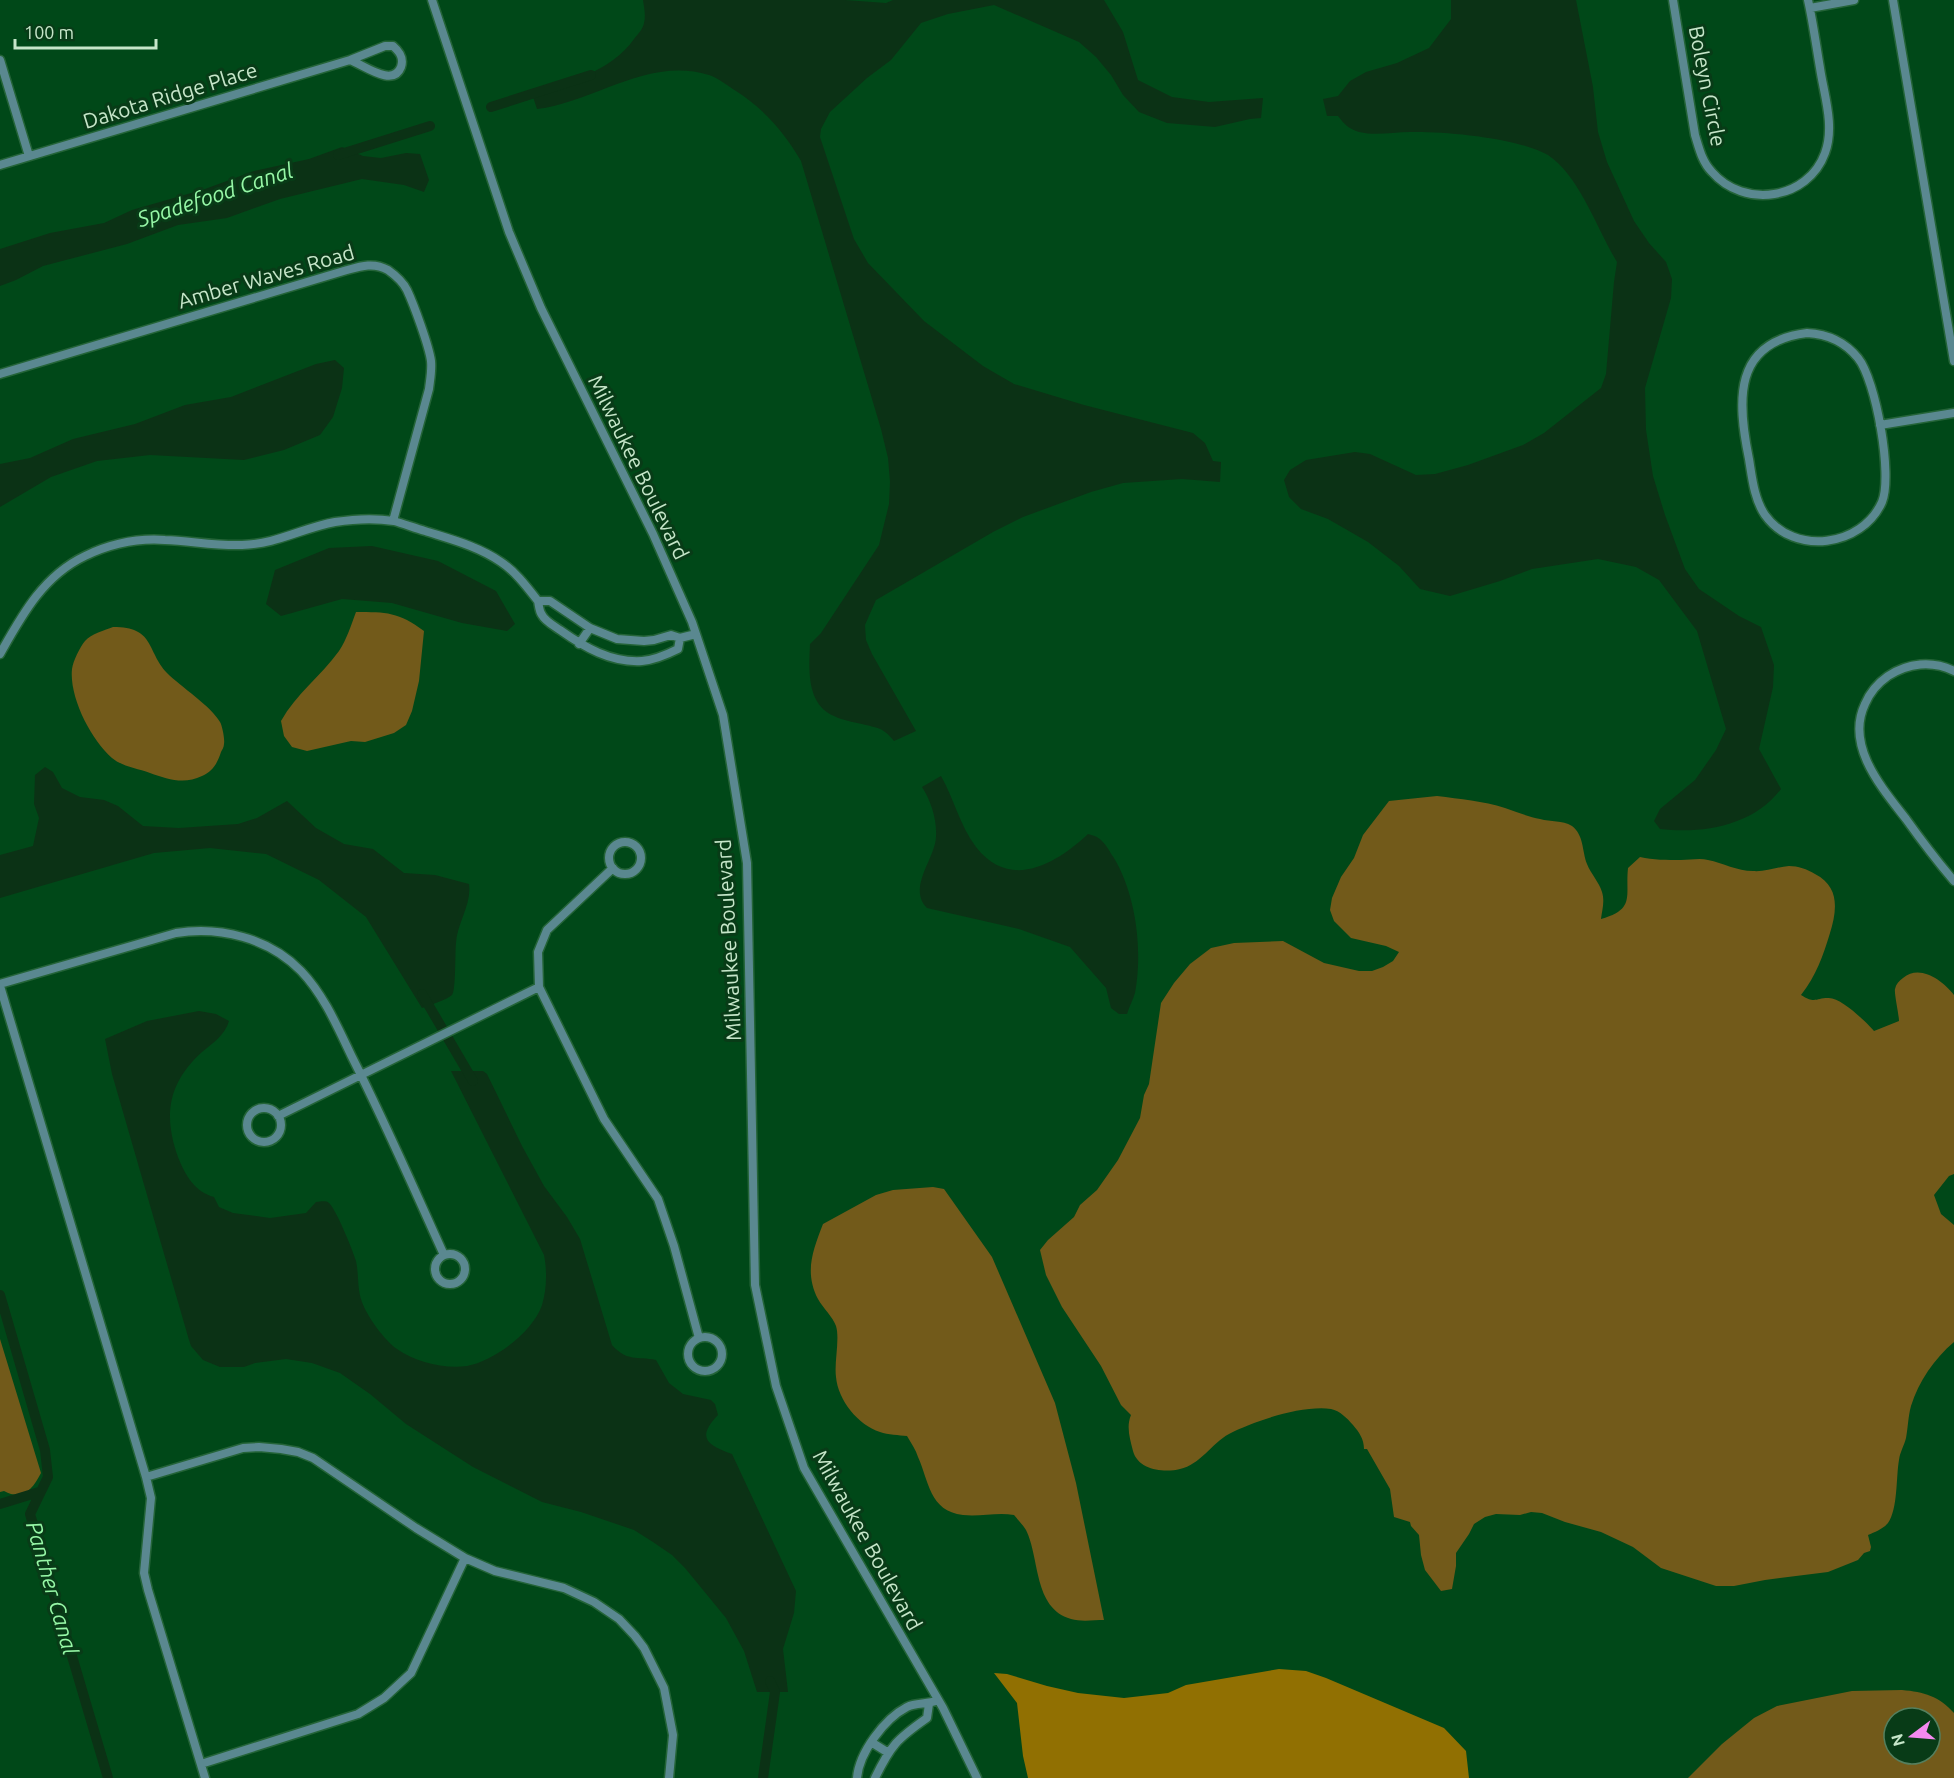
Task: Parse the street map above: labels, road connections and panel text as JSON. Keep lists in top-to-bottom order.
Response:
{
  "streets": {
    "street": [
      "Boleyn Circle",
      "Dakota Ridge Place",
      "Amber Waves Road",
      "Milwaukee Boulevard"
    ]
  },
  "water": ["Spadefood Canal", "Panther Canal"],
  "scale_bar": "100 m",
  "north": "left"
}
